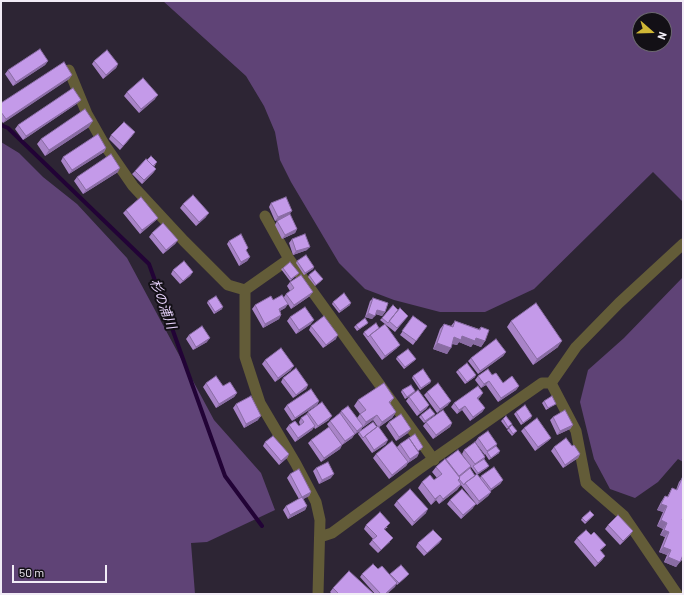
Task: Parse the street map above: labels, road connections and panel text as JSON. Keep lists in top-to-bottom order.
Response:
{
  "water": ["杉の浦川"],
  "scale_bar": "50 m",
  "north": "right"
}
